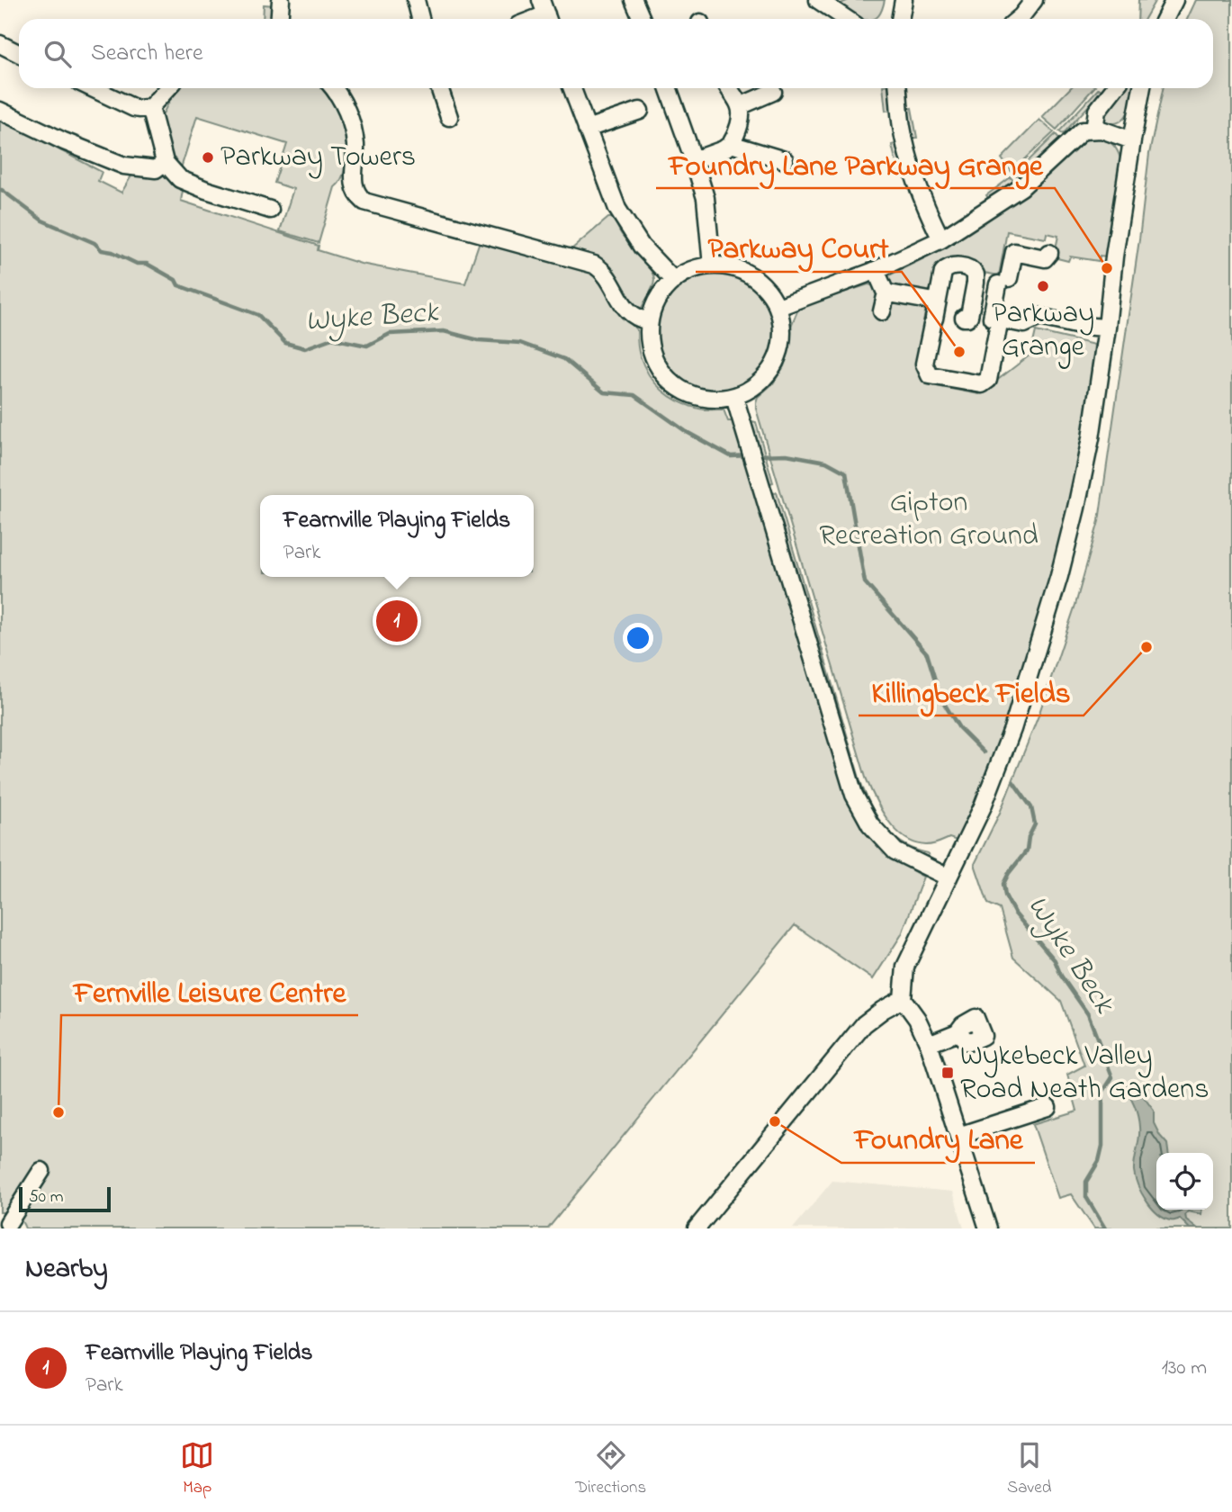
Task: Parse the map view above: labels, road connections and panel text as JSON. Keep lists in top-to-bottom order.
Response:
{
  "water": ["Wyke Beck"],
  "parks": ["Gipton Recreation Ground"],
  "places": {
    "other": [
      "Parkway Towers",
      "Foundry Lane Parkway Grange",
      "Parkway Grange",
      "Parkway Court",
      "Killingbeck Fields",
      "Fernville Leisure Centre",
      "Foundry Lane"
    ],
    "transit": ["Wykebeck Valley Road Neath Gardens"]
  },
  "scale_bar": "50 m",
  "page": {
    "search": "Search here",
    "popup": ["Fearnville Playing Fields", "Park"],
    "pins": "1",
    "scale": "50 m",
    "heading": "Nearby",
    "list": [
      {
        "mark": "1",
        "name": "Fearnville Playing Fields",
        "note": "Park",
        "value": "130 m"
      }
    ],
    "nav": ["Map", "Directions", "Saved"]
  }
}
